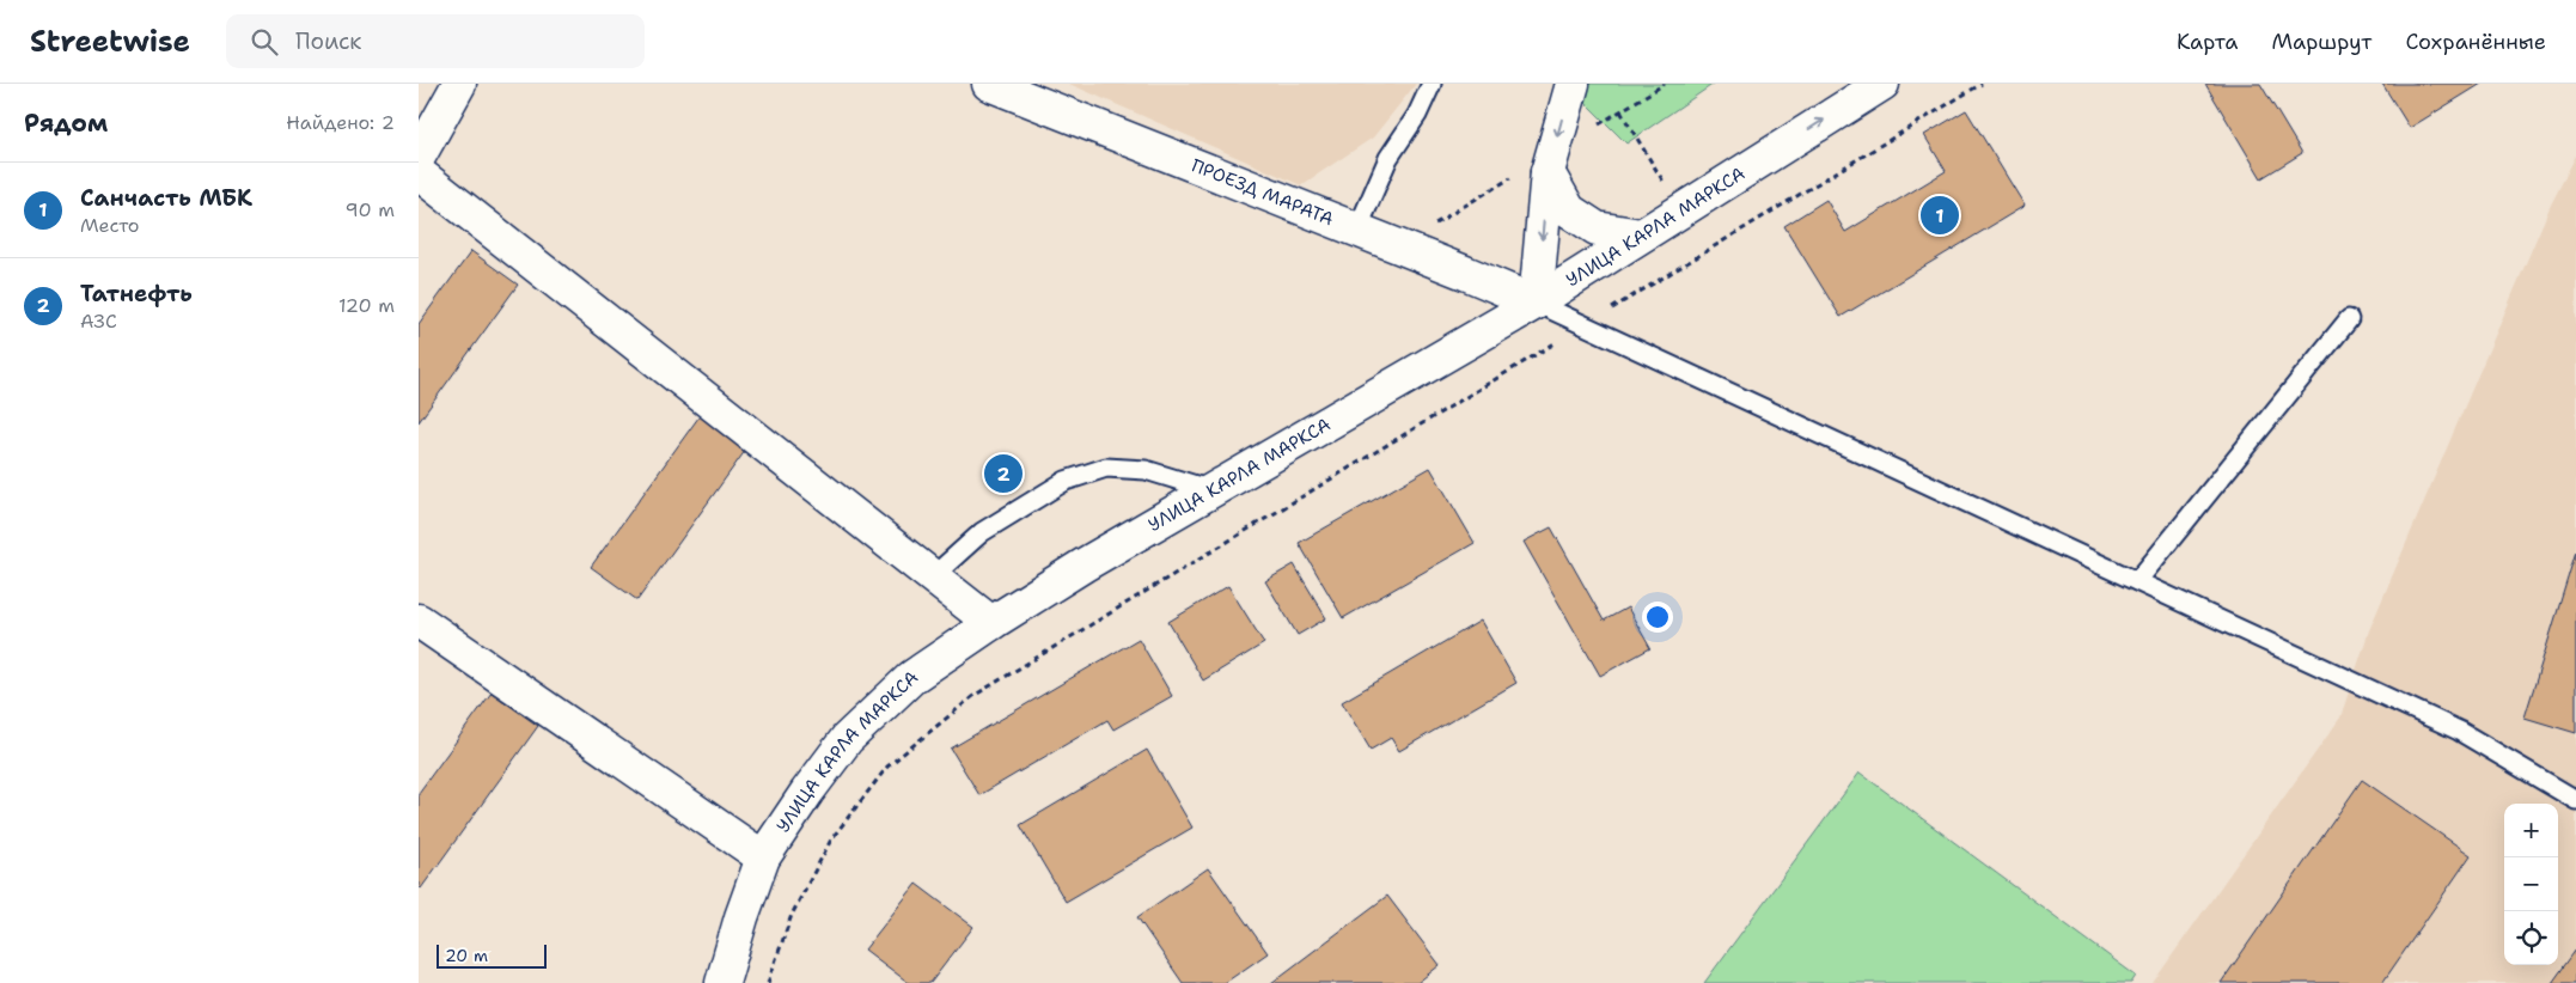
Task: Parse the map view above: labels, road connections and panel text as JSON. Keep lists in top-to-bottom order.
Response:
{
  "streets": {
    "main road": ["ПРОЕЗД МАРАТА", "УЛИЦА КАРЛА МАРКСА"]
  },
  "crossings": [
    ["ПРОЕЗД МАРАТА", "УЛИЦА КАРЛА МАРКСА"]
  ],
  "scale_bar": "20 m",
  "page": {
    "header": "Streetwise",
    "search": "Поиск",
    "nav": ["Карта", "Маршрут", "Сохранённые"],
    "heading": ["Рядом", "Найдено: 2"],
    "list": [
      {
        "mark": "1",
        "name": "Санчасть МБК",
        "note": "Место",
        "value": "90 m"
      },
      {
        "mark": "2",
        "name": "Татнефть",
        "note": "АЗС",
        "value": "120 m"
      }
    ],
    "pins": ["1", "2"],
    "map_buttons": ["+", "−"],
    "scale": "20 m"
  }
}
